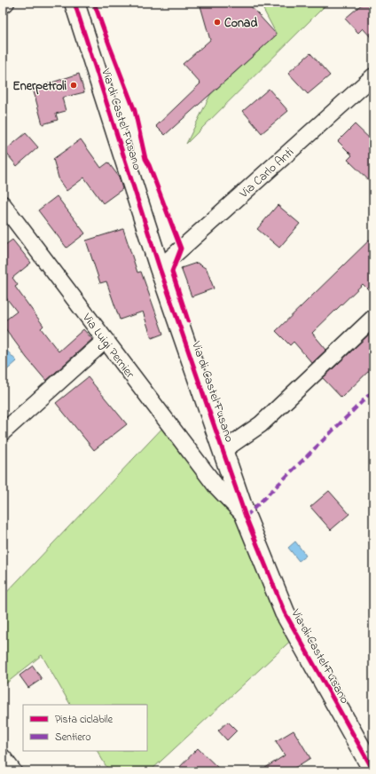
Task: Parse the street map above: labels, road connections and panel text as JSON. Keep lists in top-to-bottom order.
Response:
{
  "streets": {
    "street": ["Via di Castel Fusano", "Via Carlo Anti", "Via Luigi Pernier"]
  },
  "crossings": [
    ["Via di Castel Fusano", "Via Carlo Anti"],
    ["Via di Castel Fusano", "Via Luigi Pernier"]
  ],
  "places": ["Conad", "Enerpetroli"],
  "legend": ["Pista ciclabile", "Sentiero"]
}
